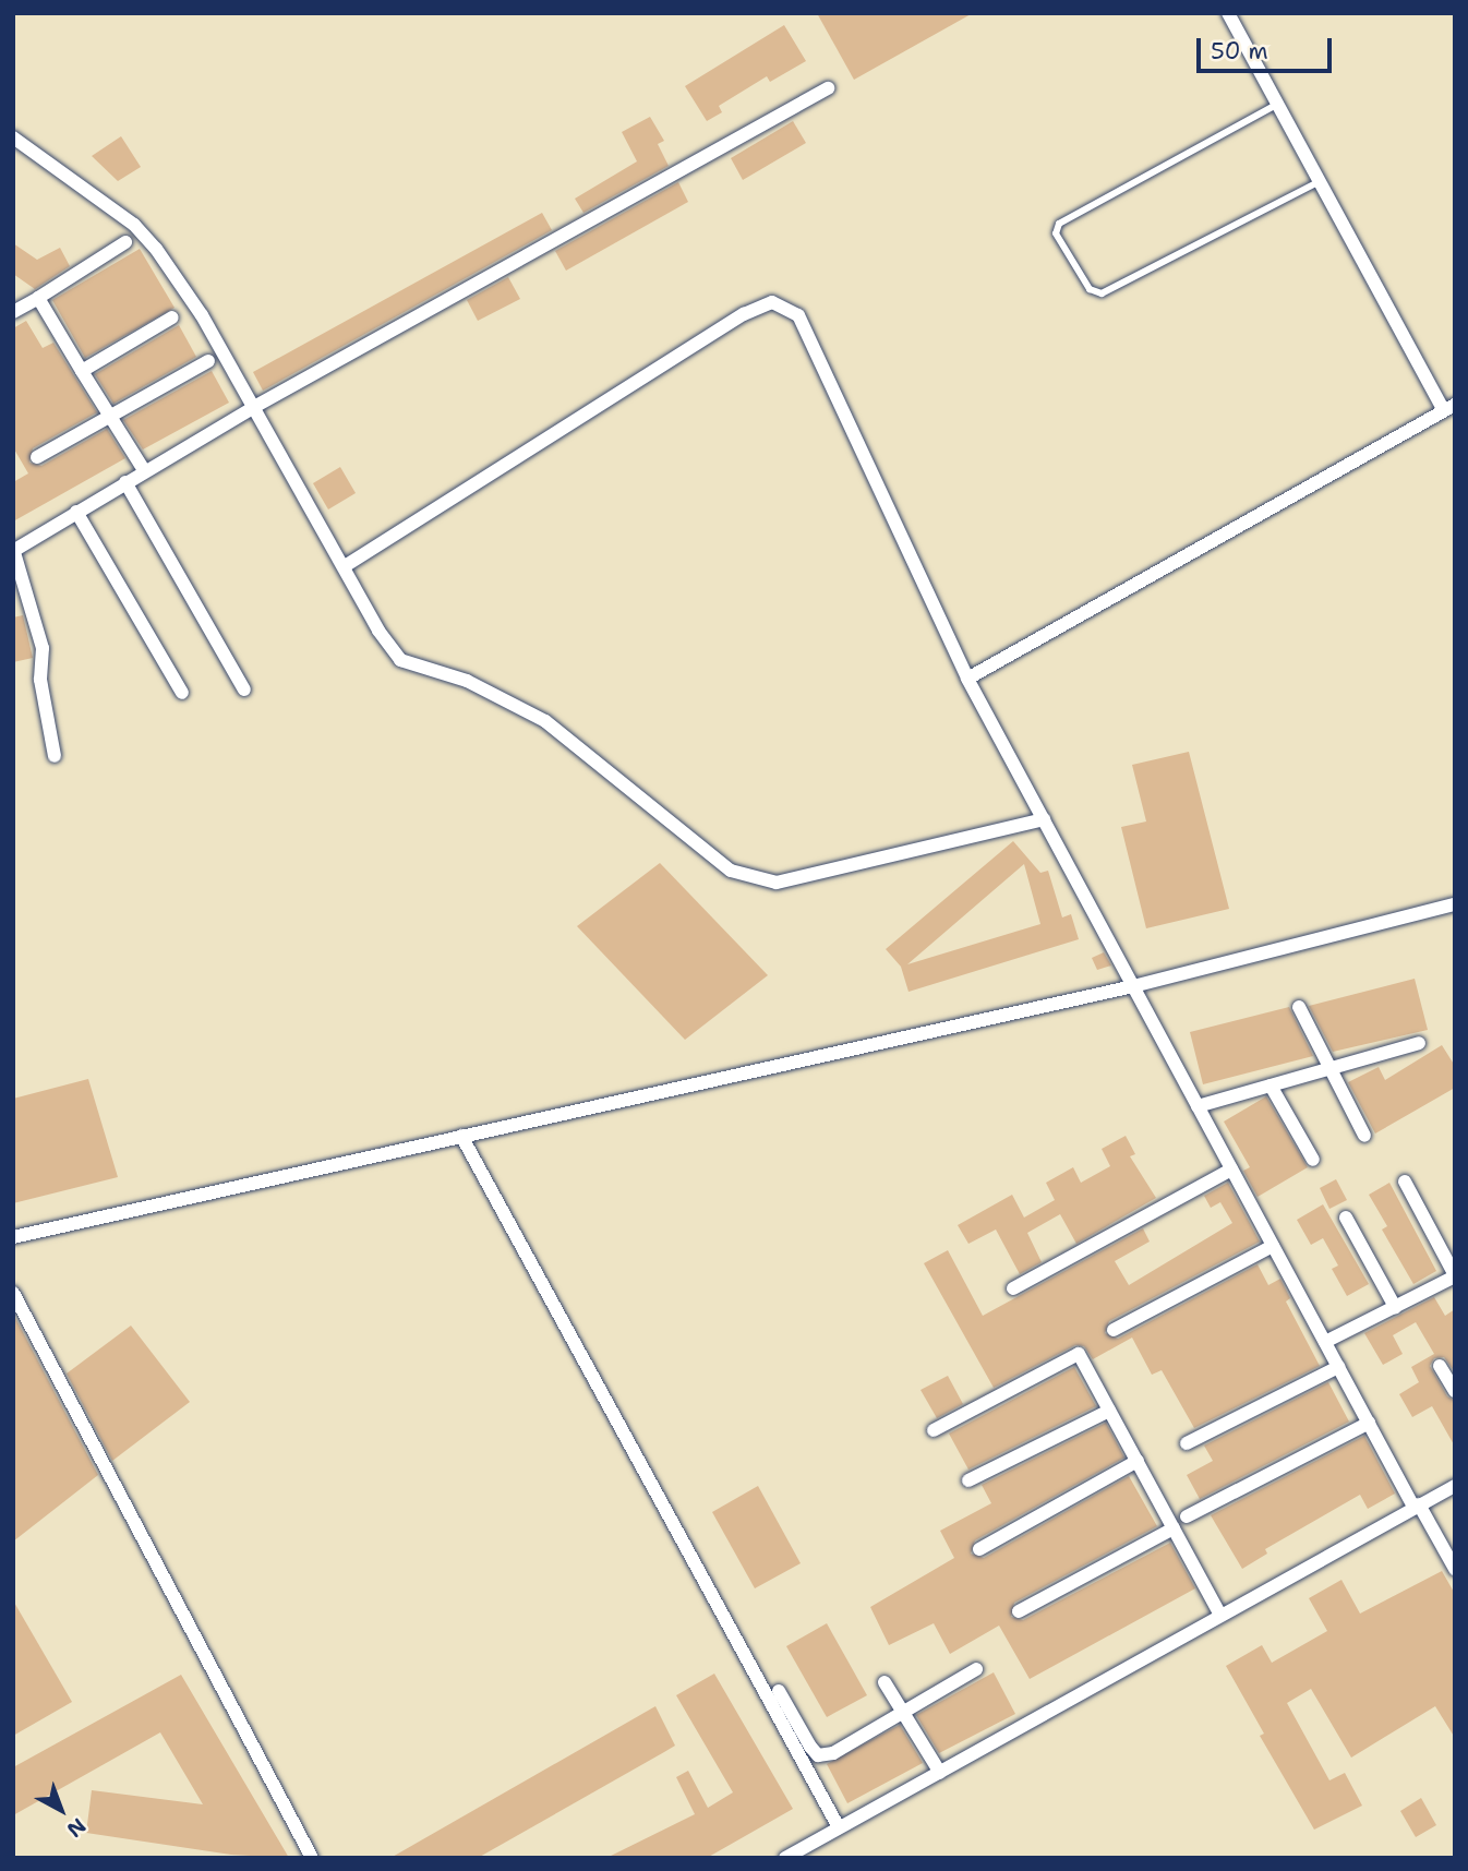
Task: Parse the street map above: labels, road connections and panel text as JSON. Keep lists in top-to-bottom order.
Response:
{
  "scale_bar": "50 m",
  "north": "bottom right"
}
